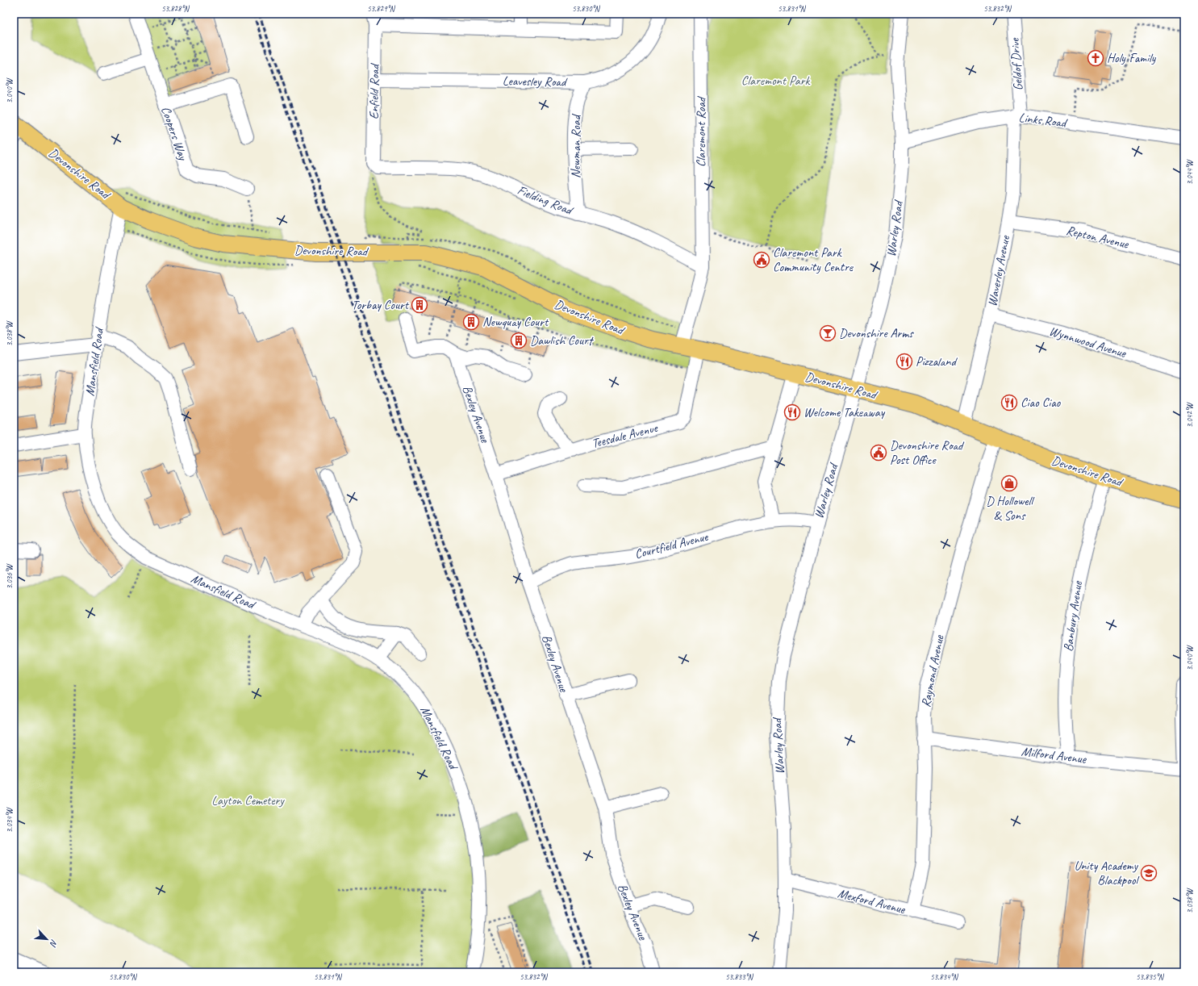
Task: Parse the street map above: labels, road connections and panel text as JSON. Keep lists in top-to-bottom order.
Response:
{
  "streets": {
    "main road": ["Devonshire Road"],
    "street": [
      "Geldof Drive",
      "Leavesley Road",
      "Enfield Road",
      "Links Road",
      "Claremont Road",
      "Coopers Way",
      "Newman Road",
      "Fielding Road",
      "Warley Road",
      "Repton Avenue",
      "Waverley Avenue",
      "Wynnwood Avenue",
      "Mansfield Road",
      "Bexley Avenue",
      "Teesdale Avenue",
      "Courtfield Avenue",
      "Banbury Avenue",
      "Raymond Avenue",
      "Milford Avenue",
      "Mexford Avenue"
    ]
  },
  "crossings": [
    ["Geldof Drive", "Links Road"],
    ["Geldof Drive", "Waverley Avenue"],
    ["Leavesley Road", "Enfield Road"],
    ["Leavesley Road", "Newman Road"],
    ["Enfield Road", "Fielding Road"],
    ["Links Road", "Warley Road"],
    ["Links Road", "Waverley Avenue"],
    ["Claremont Road", "Devonshire Road"],
    ["Claremont Road", "Fielding Road"],
    ["Newman Road", "Fielding Road"],
    ["Devonshire Road", "Warley Road"],
    ["Devonshire Road", "Waverley Avenue"],
    ["Devonshire Road", "Mansfield Road"],
    ["Devonshire Road", "Teesdale Avenue"],
    ["Devonshire Road", "Banbury Avenue"],
    ["Devonshire Road", "Raymond Avenue"],
    ["Warley Road", "Courtfield Avenue"],
    ["Warley Road", "Mexford Avenue"],
    ["Repton Avenue", "Waverley Avenue"],
    ["Waverley Avenue", "Wynnwood Avenue"],
    ["Bexley Avenue", "Teesdale Avenue"],
    ["Bexley Avenue", "Courtfield Avenue"],
    ["Banbury Avenue", "Milford Avenue"],
    ["Raymond Avenue", "Milford Avenue"],
    ["Raymond Avenue", "Mexford Avenue"]
  ],
  "parks": ["Claremont Park", "Layton Cemetery"],
  "places": {
    "church": ["Holy Family"],
    "public building": ["Claremont Park Community Centre", "Devonshire Road Post Office"],
    "building": ["Torbay Court", "Newquay Court", "Dawlish Court"],
    "bar": ["Devonshire Arms"],
    "restaurant": ["Pizzaland", "Ciao Ciao", "Welcome Takeaway"],
    "shop": ["D Hollowell & Sons"],
    "school or university": ["Unity Academy Blackpool"]
  },
  "north": "bottom right",
  "coordinates": [
    "53.828°N",
    "53.829°N",
    "53.830°N",
    "53.831°N",
    "53.832°N",
    "3.040°W",
    "3.044°W",
    "3.038°W",
    "3.042°W",
    "3.036°W",
    "3.034°W",
    "53.833°N",
    "53.834°N",
    "53.835°N"
  ]
}
